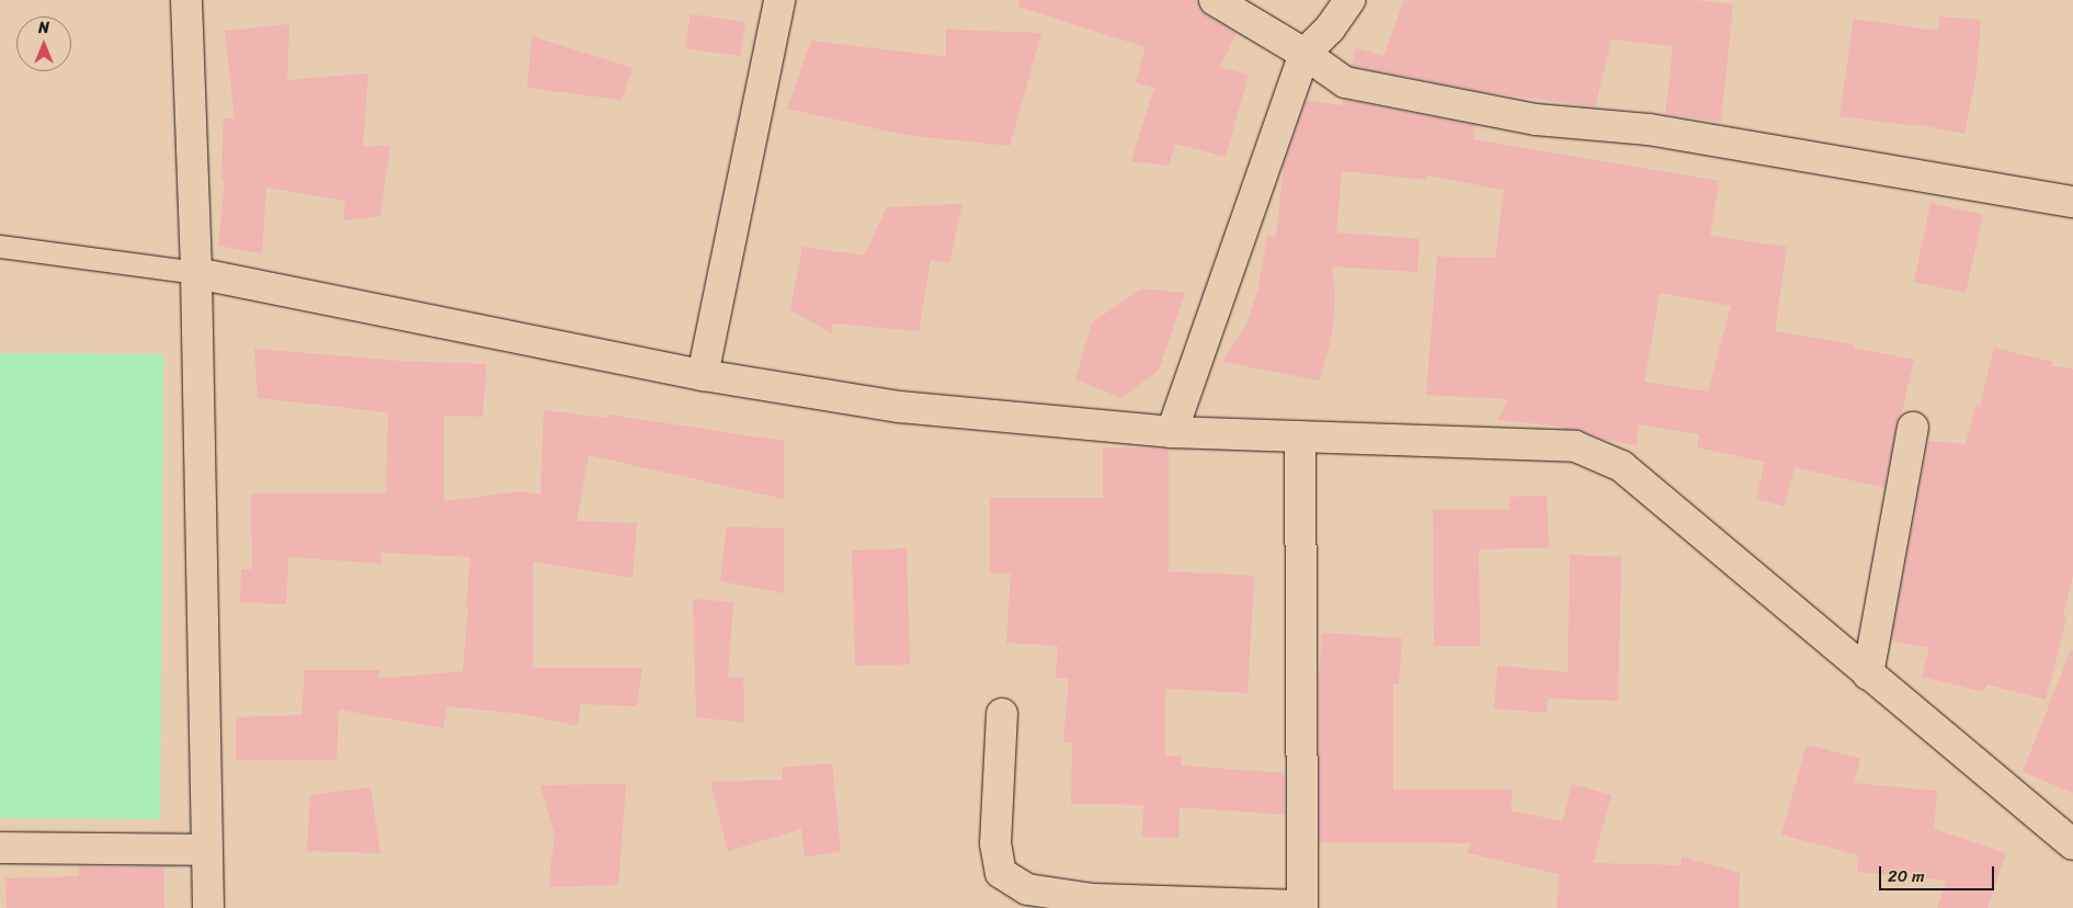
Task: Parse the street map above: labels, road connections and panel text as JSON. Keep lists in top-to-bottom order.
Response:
{
  "scale_bar": "20 m",
  "north": "top"
}
